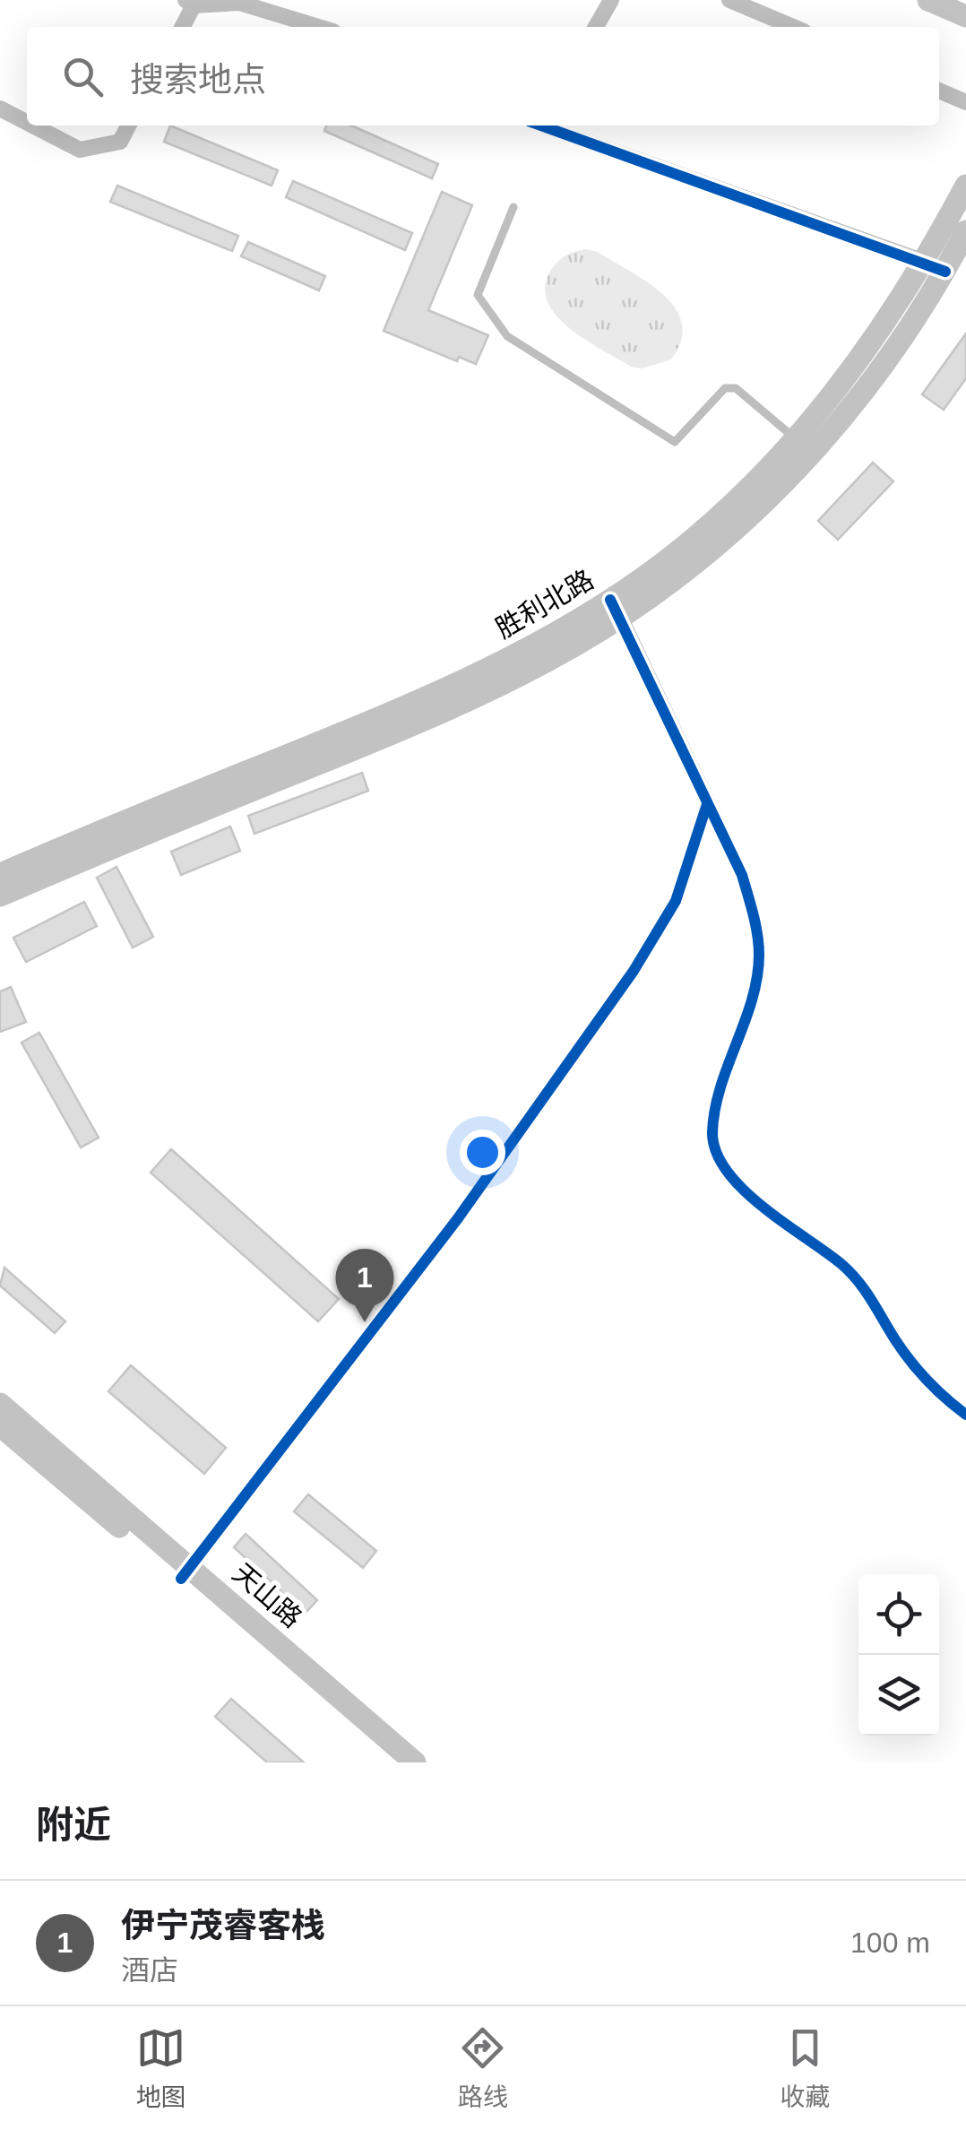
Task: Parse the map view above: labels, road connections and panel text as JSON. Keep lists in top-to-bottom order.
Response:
{
  "streets": {
    "main road": ["胜利北路", "天山路"]
  },
  "page": {
    "search": "搜索地点",
    "pins": "1",
    "heading": "附近",
    "list": [
      {
        "mark": "1",
        "name": "伊宁茂睿客栈",
        "note": "酒店",
        "value": "100 m"
      }
    ],
    "nav": ["地图", "路线", "收藏"]
  }
}
